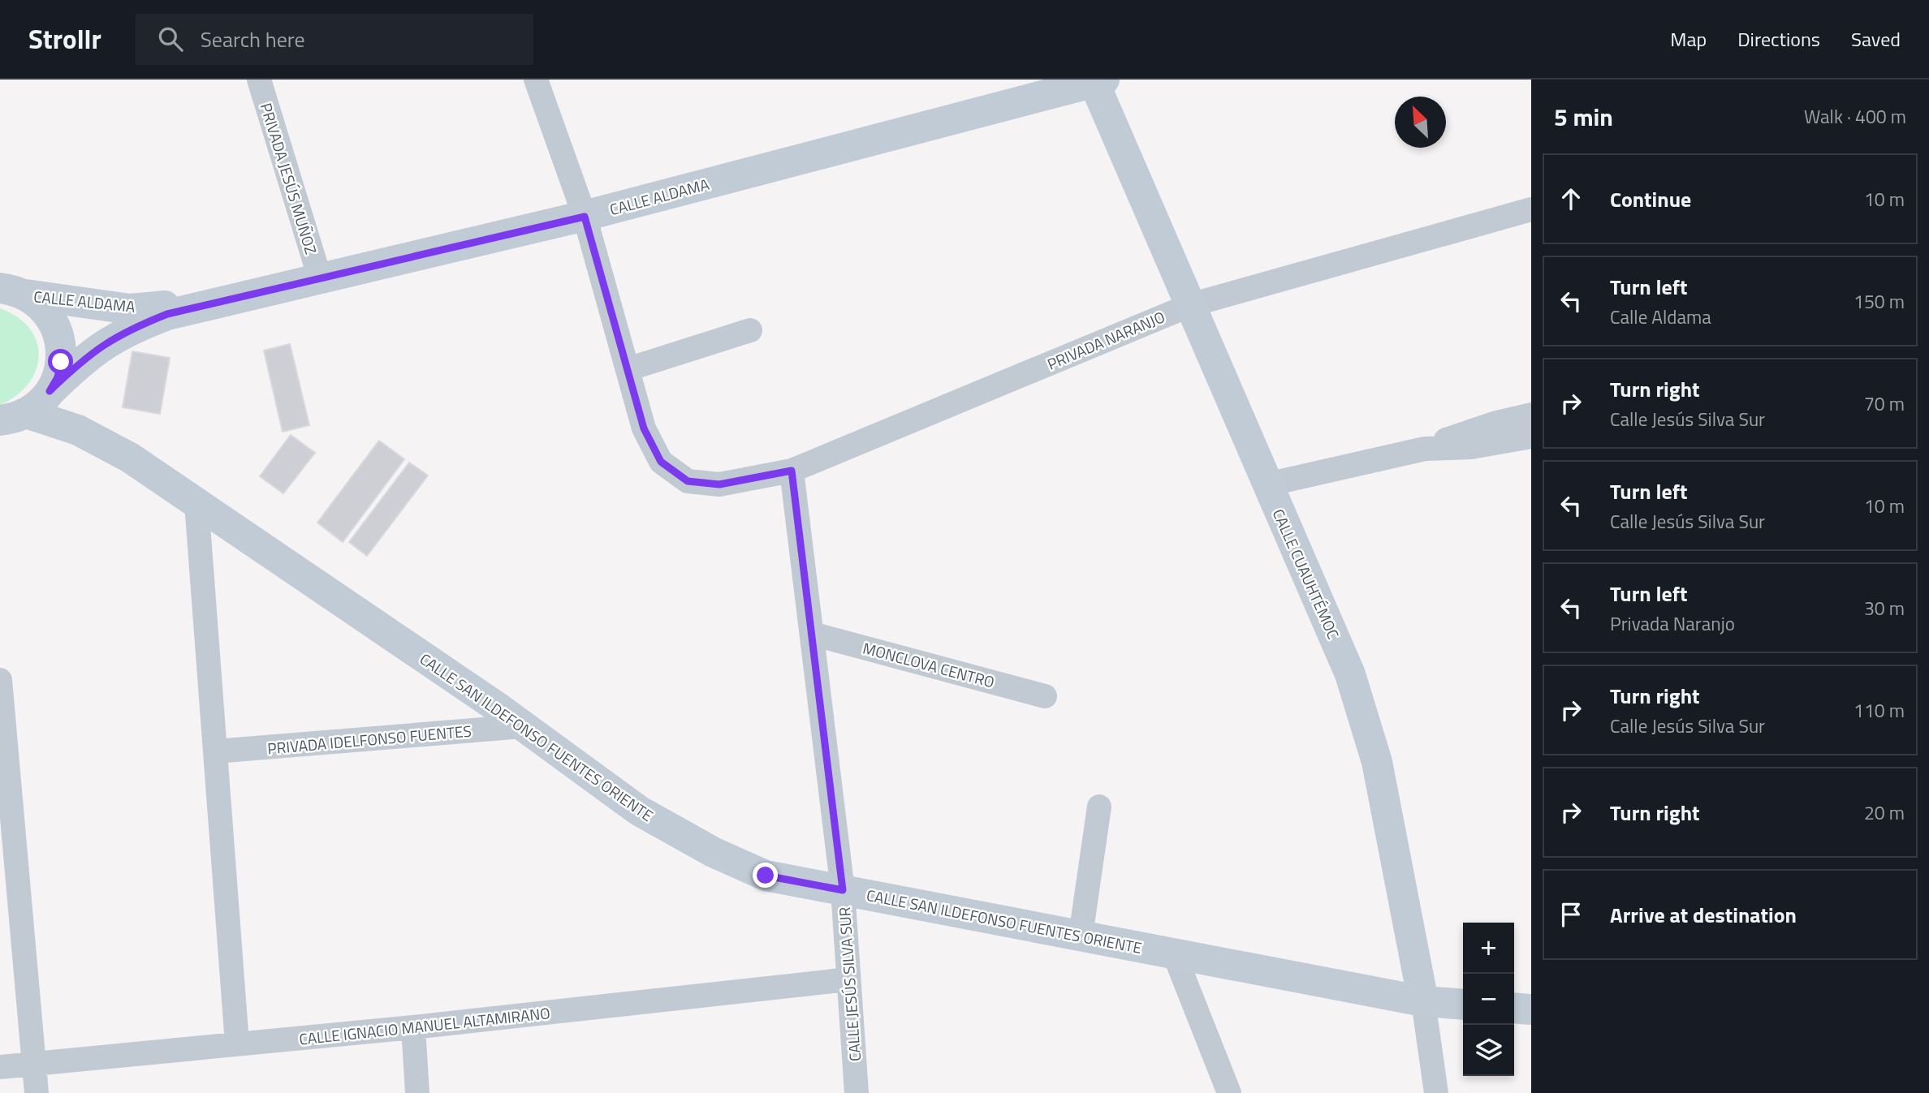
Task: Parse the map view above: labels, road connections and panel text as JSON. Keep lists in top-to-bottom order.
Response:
{
  "streets": {
    "street": [
      "PRIVADA JESÚS MUÑOZ",
      "CALLE ALDAMA",
      "PRIVADA NARANJO",
      "CALLE CUAUHTÉMOC",
      "MONCLOVA CENTRO",
      "CALLE SAN ILDEFONSO FUENTES ORIENTE",
      "PRIVADA IDELFONSO FUENTES",
      "CALLE JESÚS SILVA SUR",
      "CALLE IGNACIO MANUEL ALTAMIRANO"
    ]
  },
  "crossings": [
    ["PRIVADA JESÚS MUÑOZ", "CALLE ALDAMA"],
    ["CALLE ALDAMA", "CALLE CUAUHTÉMOC"],
    ["CALLE ALDAMA", "CALLE SAN ILDEFONSO FUENTES ORIENTE"],
    ["PRIVADA NARANJO", "CALLE CUAUHTÉMOC"],
    ["PRIVADA NARANJO", "CALLE JESÚS SILVA SUR"],
    ["CALLE CUAUHTÉMOC", "CALLE SAN ILDEFONSO FUENTES ORIENTE"],
    ["MONCLOVA CENTRO", "CALLE JESÚS SILVA SUR"],
    ["CALLE SAN ILDEFONSO FUENTES ORIENTE", "PRIVADA IDELFONSO FUENTES"],
    ["CALLE SAN ILDEFONSO FUENTES ORIENTE", "CALLE JESÚS SILVA SUR"],
    ["CALLE JESÚS SILVA SUR", "CALLE IGNACIO MANUEL ALTAMIRANO"]
  ],
  "north": "top left",
  "page": {
    "header": "Strollr",
    "search": "Search here",
    "nav": ["Map", "Directions", "Saved"],
    "heading": ["5 min", "Walk · 400 m"],
    "list": [
      ["Continue", "10 m"],
      ["Turn left", "Calle Aldama", "150 m"],
      ["Turn right", "Calle Jesús Silva Sur", "70 m"],
      ["Turn left", "Calle Jesús Silva Sur", "10 m"],
      ["Turn left", "Privada Naranjo", "30 m"],
      ["Turn right", "Calle Jesús Silva Sur", "110 m"],
      ["Turn right", "20 m"],
      "Arrive at destination"
    ],
    "map_buttons": ["+", "−"]
  }
}
